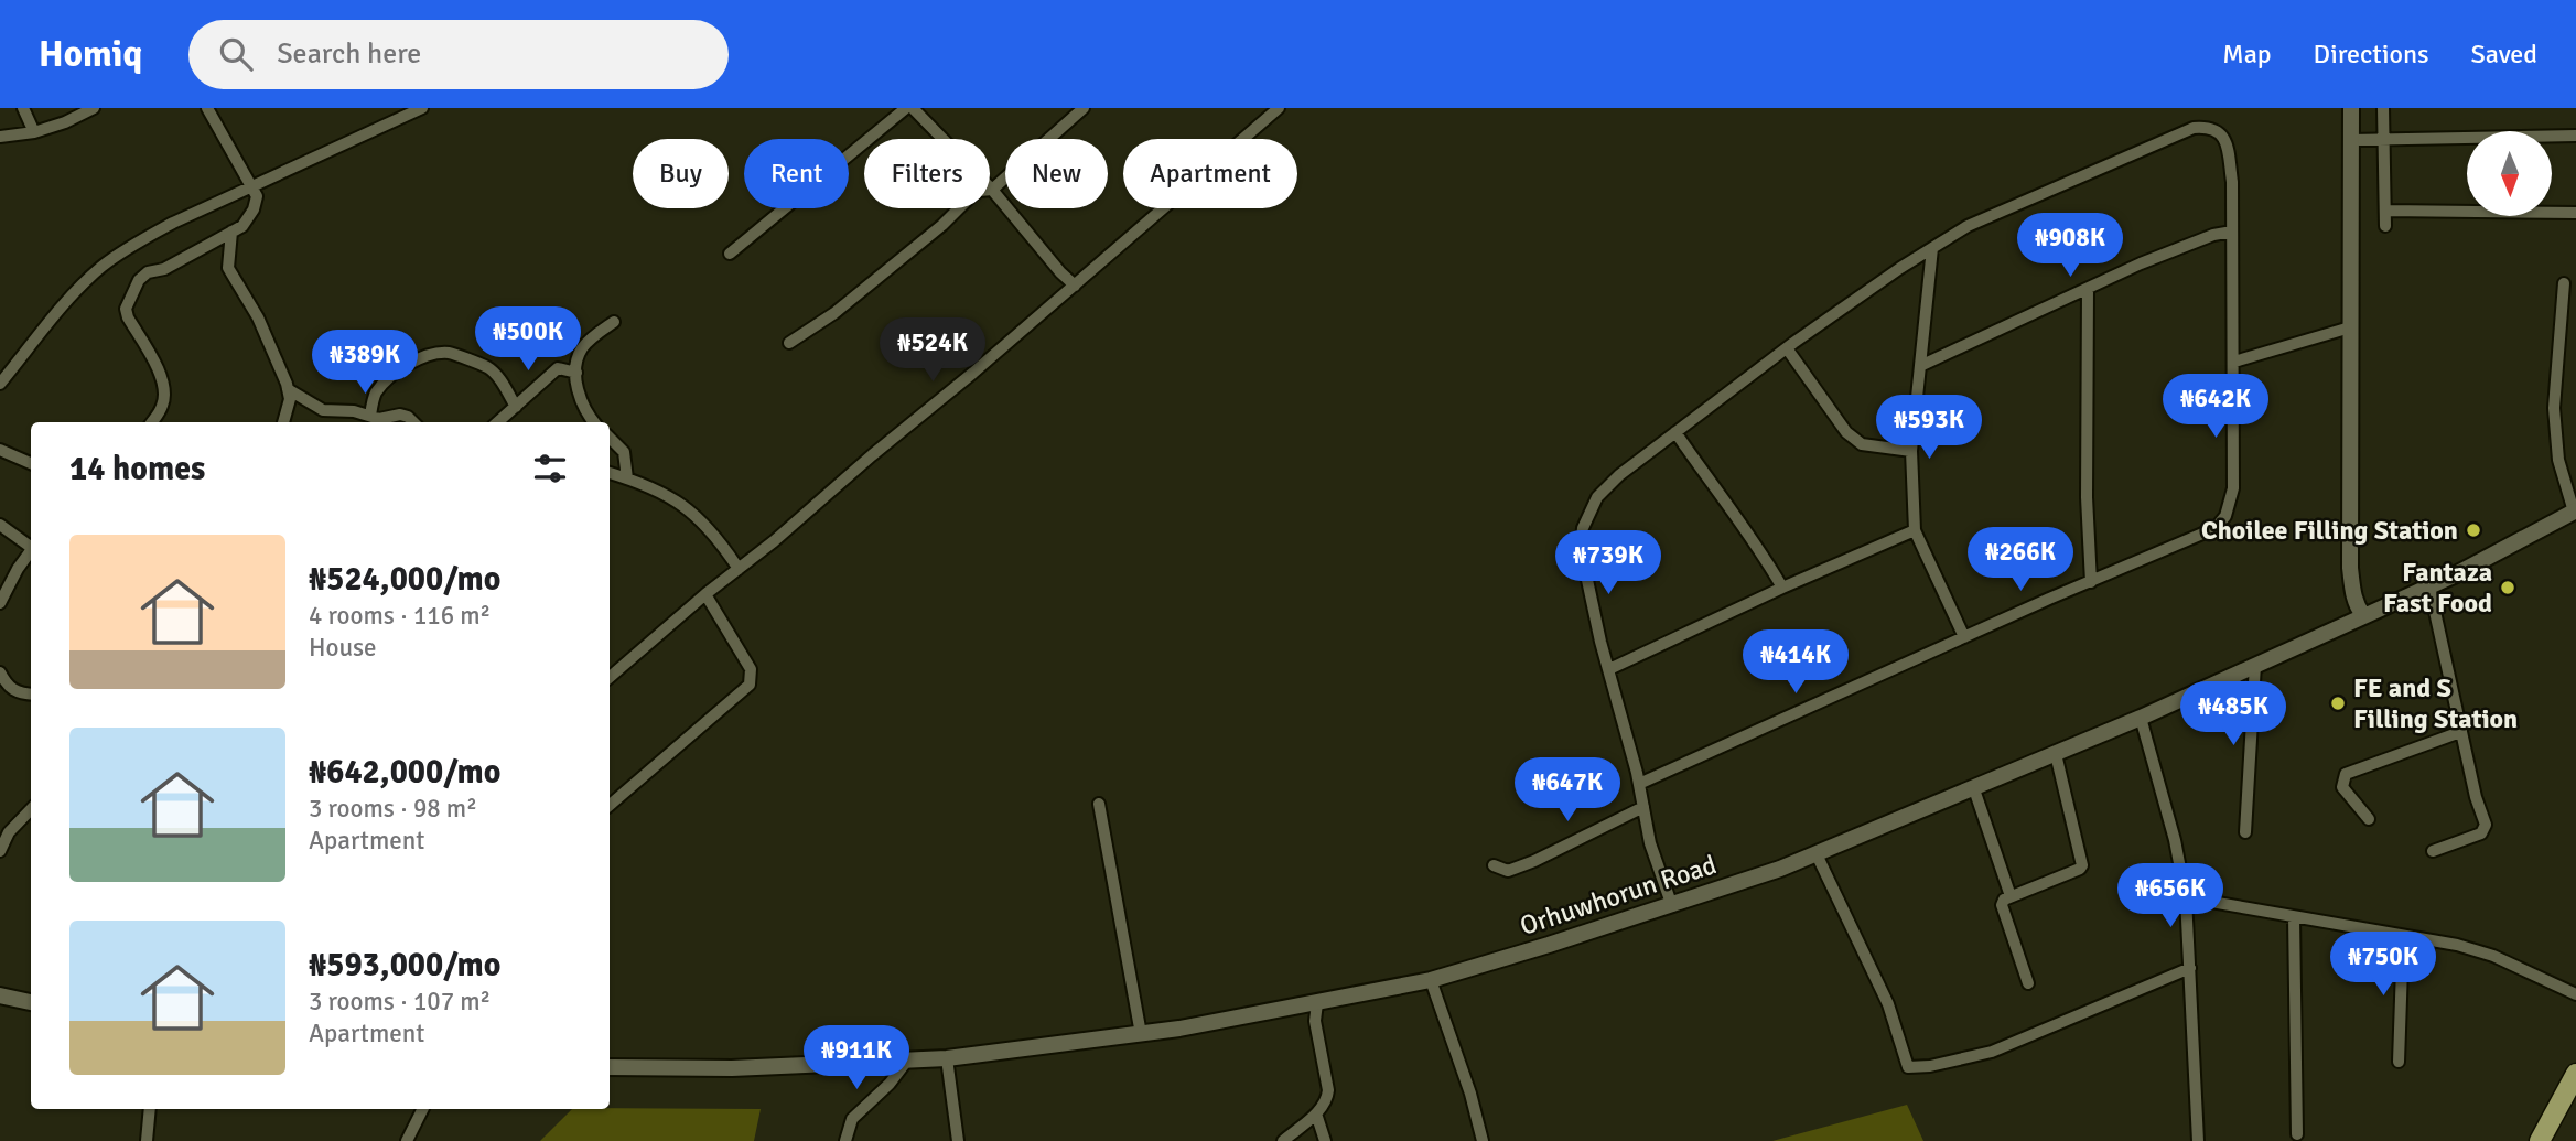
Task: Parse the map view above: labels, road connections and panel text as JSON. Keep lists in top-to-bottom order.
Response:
{
  "streets": {
    "street": ["Orhuwhorun Road"]
  },
  "places": ["Choilee Filling Station", "Fantaza Fast Food", "FE and S Filling Station"],
  "north": "bottom",
  "page": {
    "header": "Homiq",
    "search": "Search here",
    "nav": ["Map", "Directions", "Saved"],
    "chip": [
      "Buy",
      "Rent",
      "Filters",
      "New",
      "Apartment"
    ],
    "price": [
      "₦908K",
      "₦500K",
      "₦524K",
      "₦389K",
      "₦642K",
      "₦593K",
      "₦266K",
      "₦739K",
      "₦414K",
      "₦485K",
      "₦647K",
      "₦656K",
      "₦750K",
      "₦911K"
    ],
    "heading": "14 homes",
    "list": [
      {
        "name": "₦524,000/mo",
        "note": "4 rooms · 116 m² · House"
      },
      {
        "name": "₦642,000/mo",
        "note": "3 rooms · 98 m² · Apartment"
      },
      {
        "name": "₦593,000/mo",
        "note": "3 rooms · 107 m² · Apartment"
      }
    ]
  }
}
